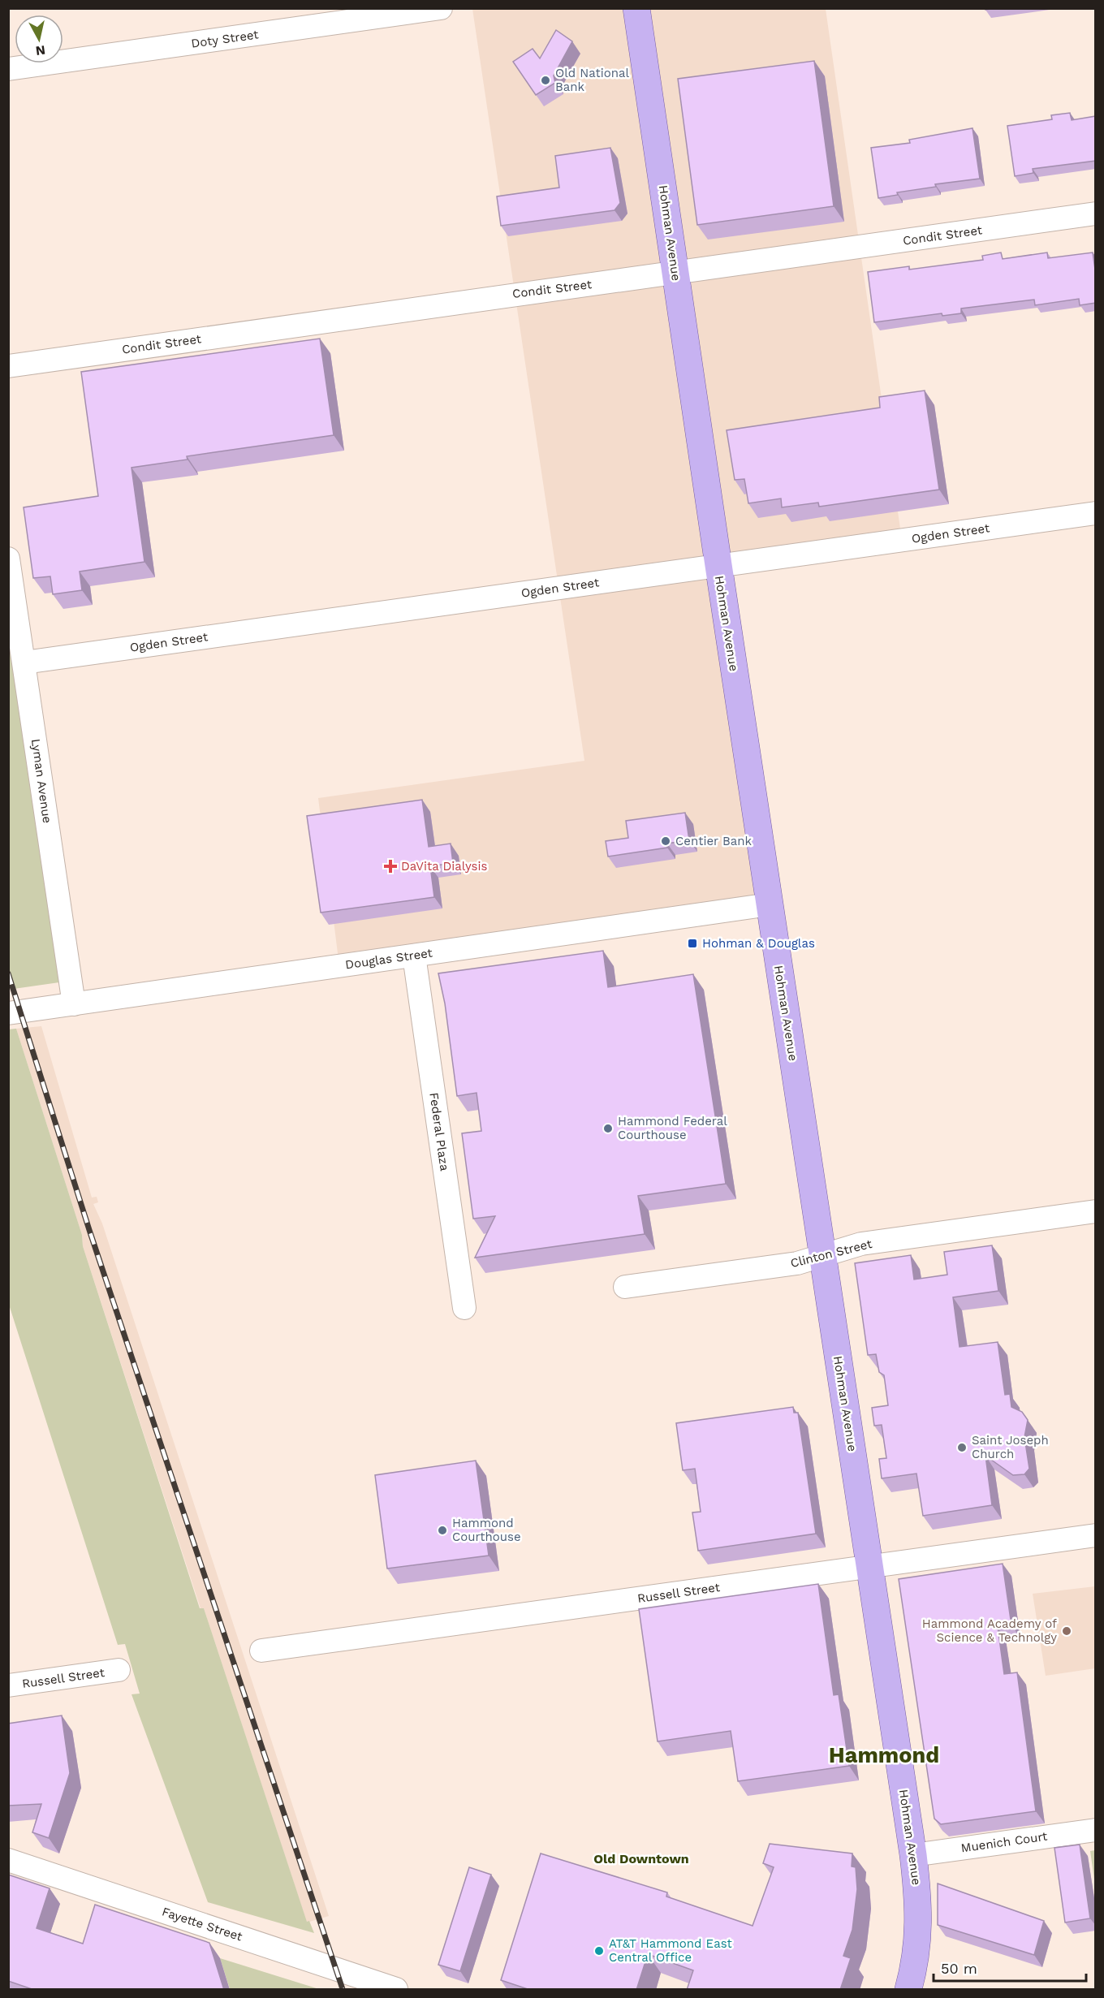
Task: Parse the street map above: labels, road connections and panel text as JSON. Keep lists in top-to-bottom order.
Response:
{
  "streets": {
    "main road": ["Hohman Avenue"],
    "street": [
      "Doty Street",
      "Condit Street",
      "Ogden Street",
      "Lyman Avenue",
      "Douglas Street",
      "Federal Plaza",
      "Clinton Street",
      "Russell Street",
      "Muenich Court",
      "Fayette Street"
    ]
  },
  "crossings": [
    ["Hohman Avenue", "Condit Street"],
    ["Hohman Avenue", "Ogden Street"],
    ["Hohman Avenue", "Douglas Street"],
    ["Hohman Avenue", "Clinton Street"],
    ["Hohman Avenue", "Russell Street"],
    ["Hohman Avenue", "Muenich Court"],
    ["Ogden Street", "Lyman Avenue"],
    ["Lyman Avenue", "Douglas Street"],
    ["Douglas Street", "Federal Plaza"]
  ],
  "districts": ["Hammond", "Old Downtown"],
  "places": {
    "other": [
      "Old National Bank",
      "Centier Bank",
      "Hammond Federal Courthouse",
      "Saint Joseph Church",
      "Hammond Courthouse",
      "Hammond Academy of Science & Technolgy",
      "AT&T Hammond East Central Office"
    ],
    "health": ["DaVita Dialysis"],
    "transit": ["Hohman & Douglas"]
  },
  "scale_bar": "50 m",
  "north": "bottom"
}
